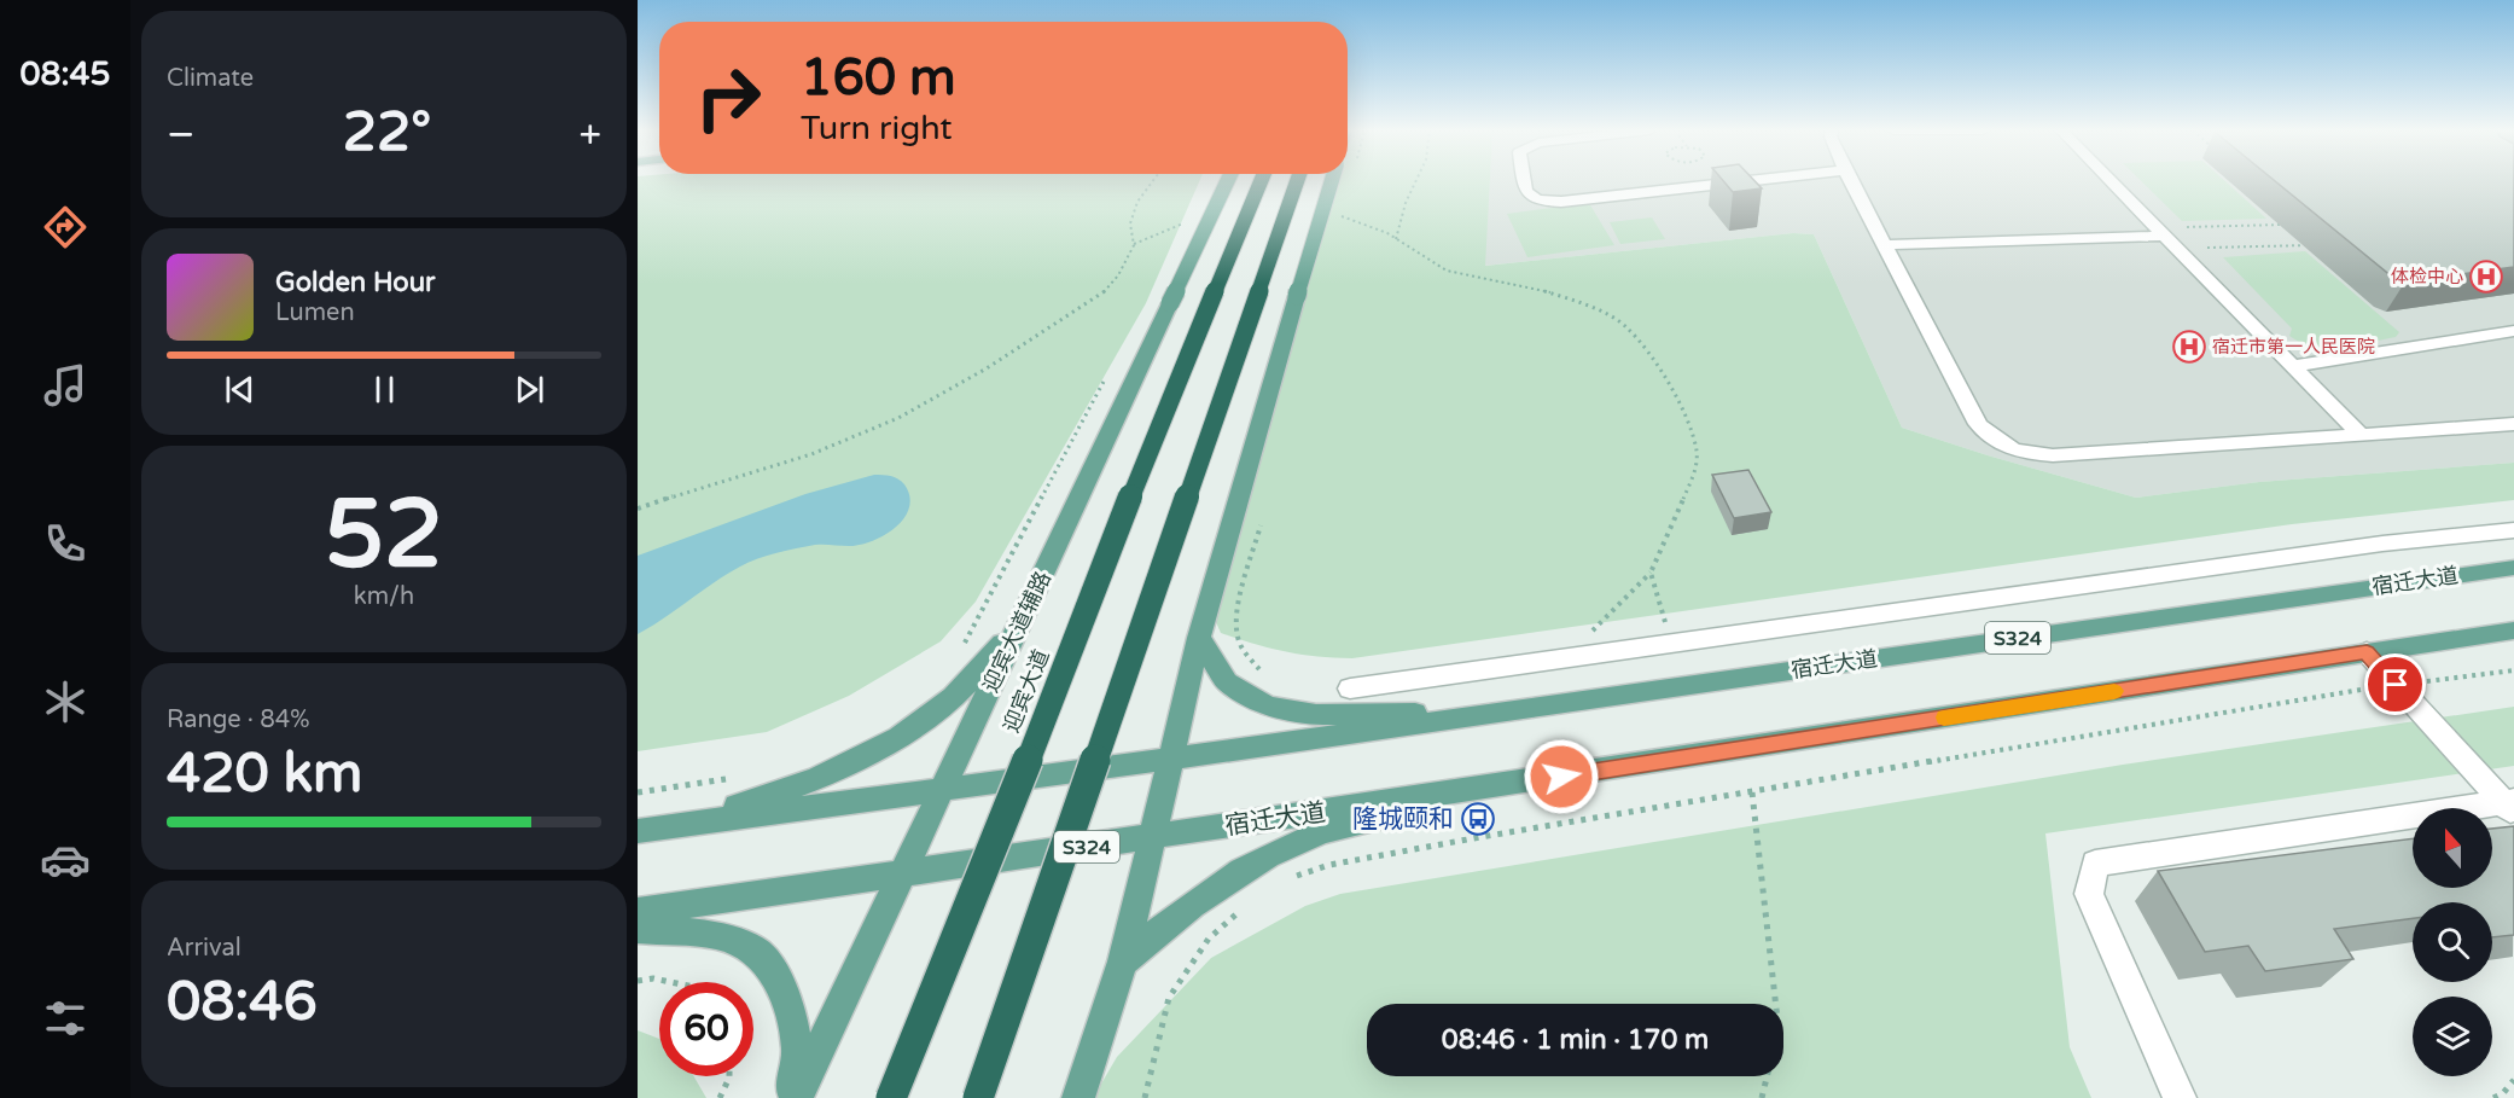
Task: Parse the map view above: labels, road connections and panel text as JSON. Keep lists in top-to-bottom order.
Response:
{
  "streets": {
    "highway": ["迎宾大道"],
    "main road": ["宿迁大道", "迎宾大道辅路", "S324"]
  },
  "crossings": [
    ["宿迁大道", "迎宾大道辅路"]
  ],
  "places": {
    "hospital": ["体检中心", "宿迁市第一人民医院"],
    "bus stop": ["隆城颐和"]
  },
  "north": "top",
  "page": {
    "tabs": "08:45",
    "tile": [
      "Climate",
      ["52", "km/h"],
      ["Range · 84%", "420 km"],
      ["Arrival", "08:46"]
    ],
    "turn": ["160 m", "Turn right"],
    "heat": ["−", "22°", "+"],
    "song": ["Golden Hour", "Lumen"],
    "limit": "60",
    "trip": "08:46 · 1 min · 170 m"
  }
}
